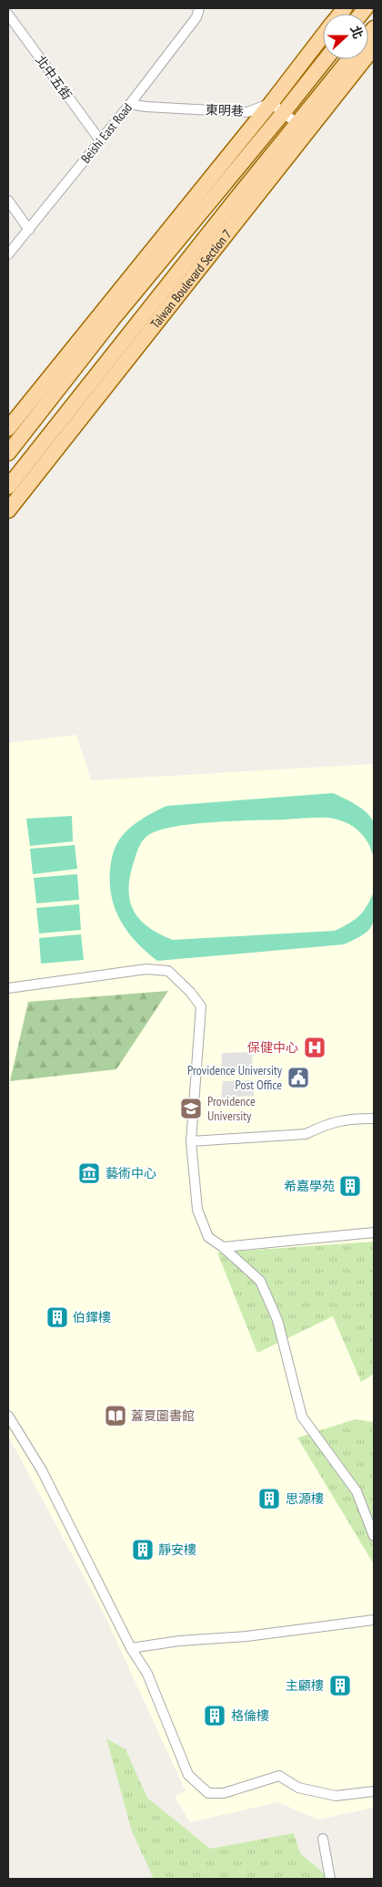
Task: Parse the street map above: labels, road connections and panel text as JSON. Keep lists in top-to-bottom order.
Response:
{
  "streets": {
    "main road": ["Taiwan Boulevard Section 7"],
    "street": ["北中五街", "東明巷", "Beishi East Road"]
  },
  "crossings": [
    ["北中五街", "Beishi East Road"],
    ["東明巷", "Beishi East Road"]
  ],
  "places": {
    "hospital": ["保健中心"],
    "public building": ["Providence University Post Office"],
    "school or university": ["Providence University"],
    "museum": ["藝術中心"],
    "building": [
      "希嘉學苑",
      "伯鐸樓",
      "思源樓",
      "靜安樓",
      "主顧樓",
      "格倫樓"
    ],
    "library": ["蓋夏圖書館"]
  },
  "north": "right"
}
